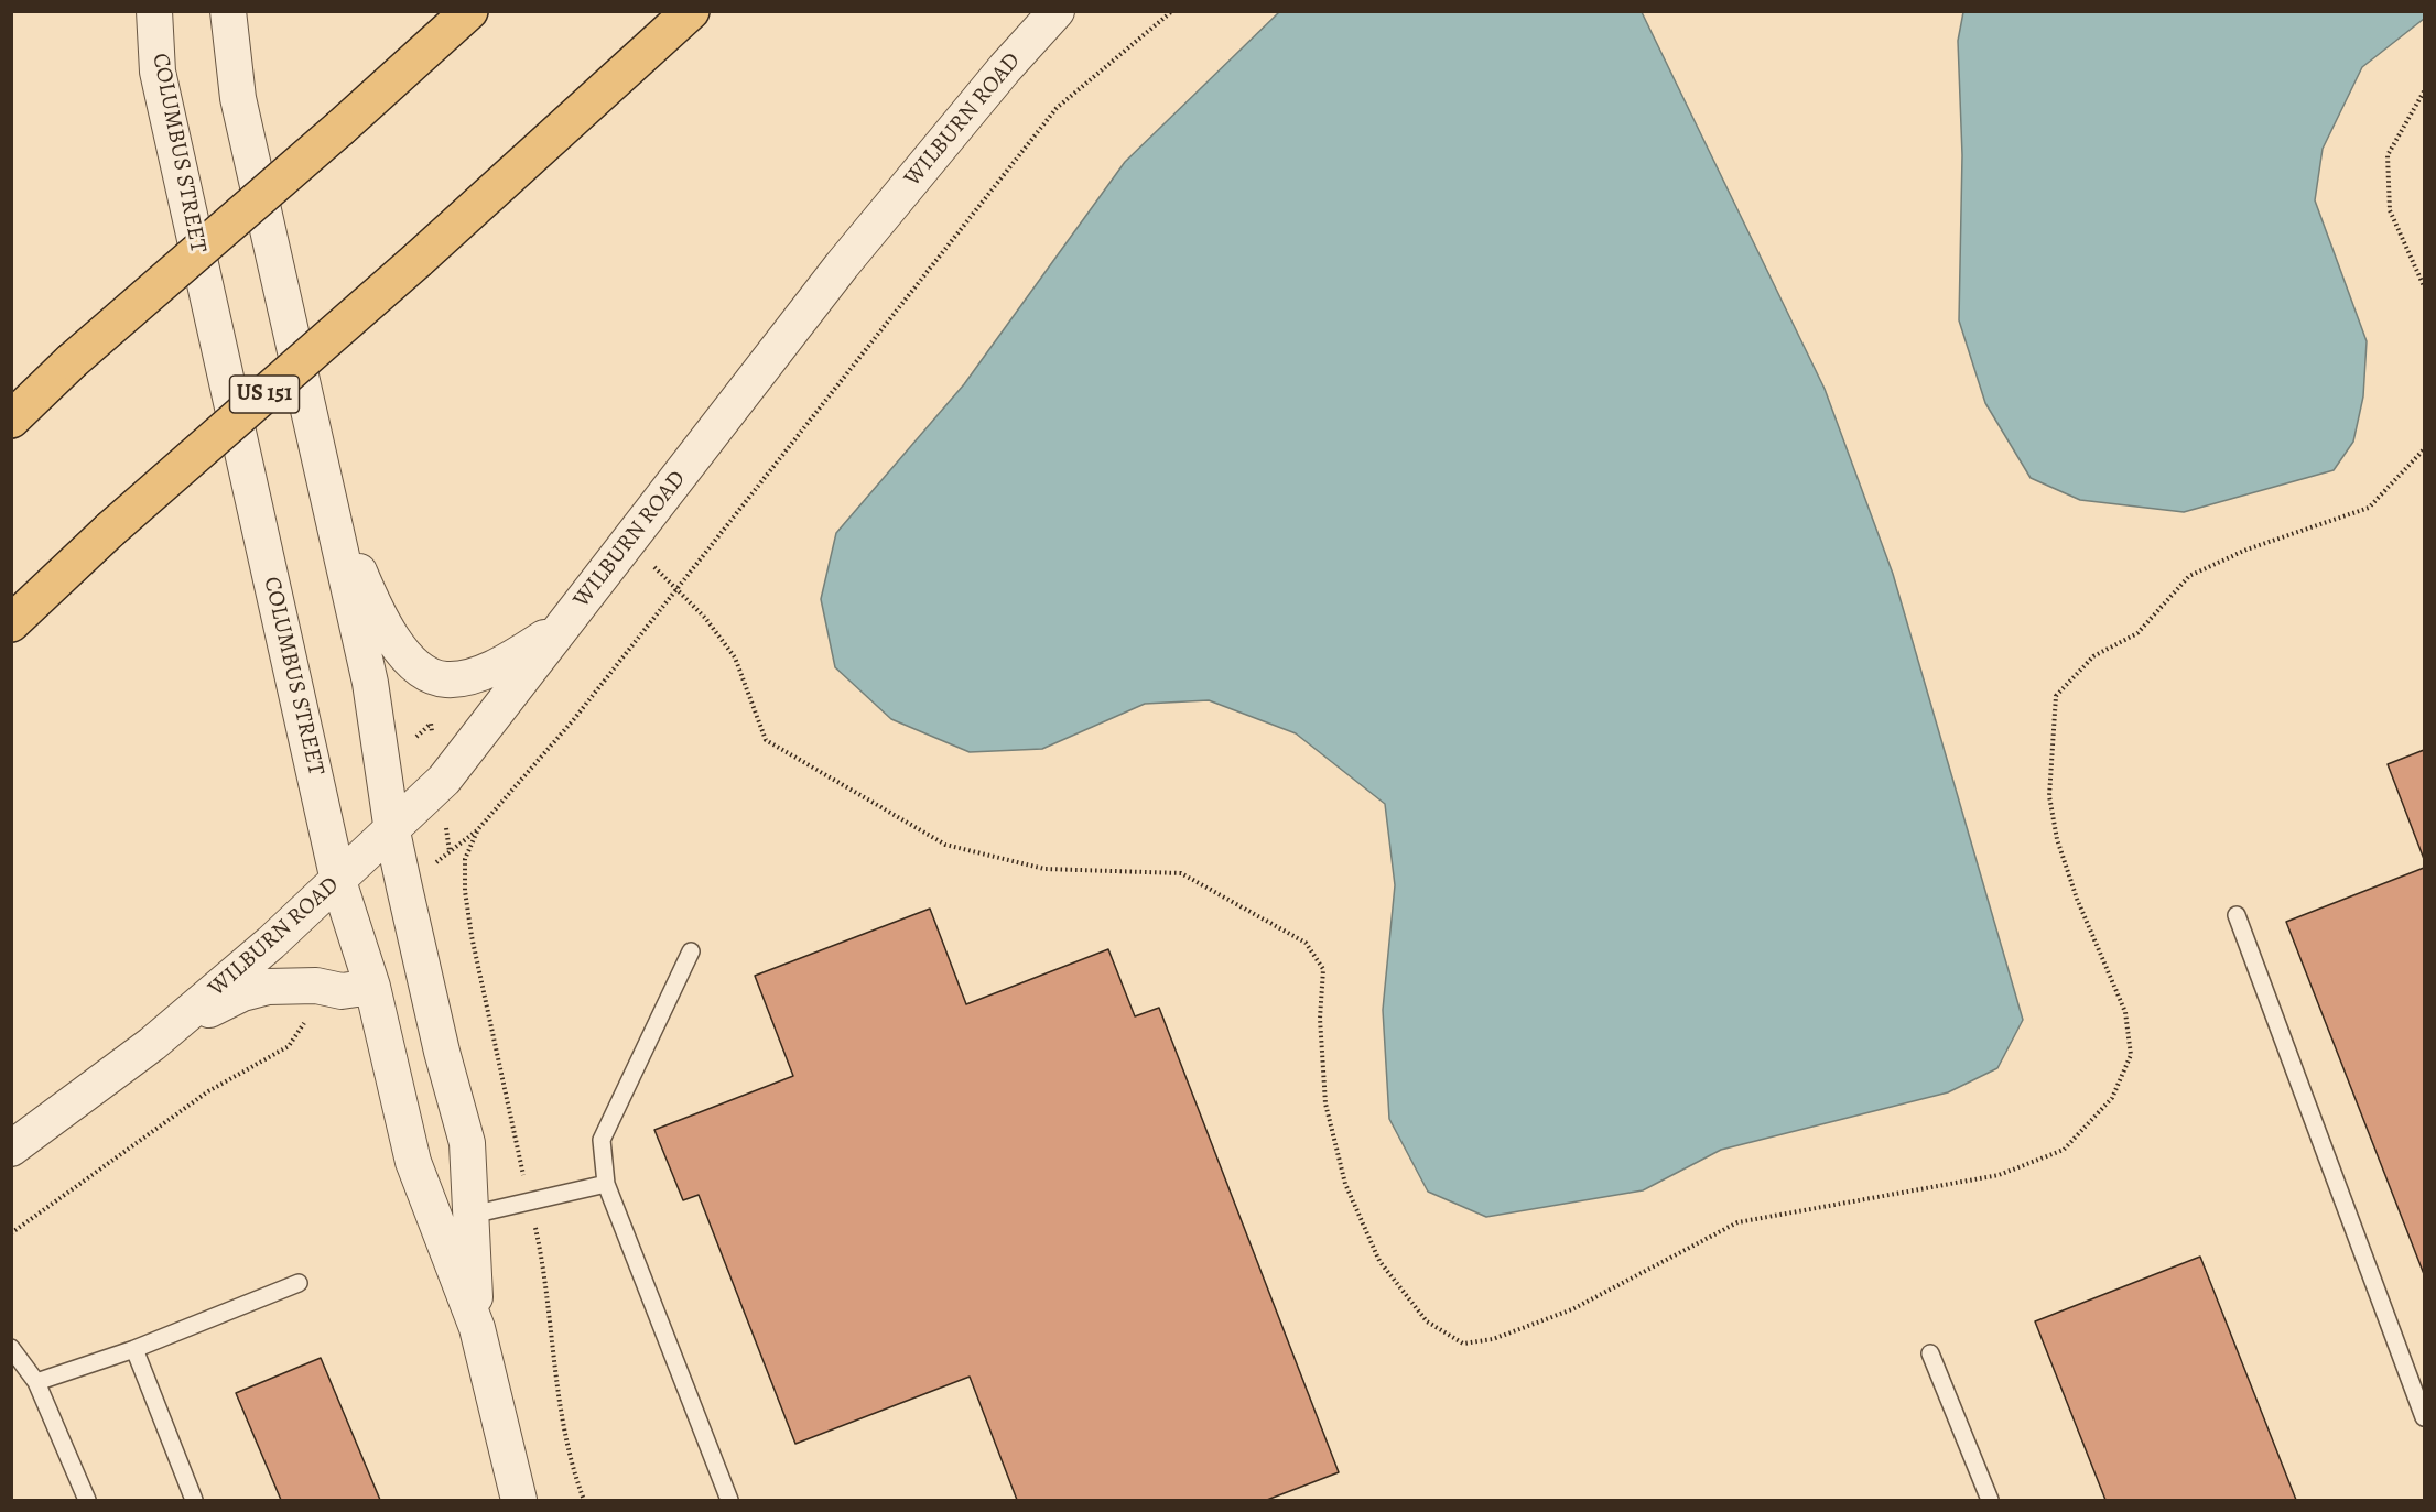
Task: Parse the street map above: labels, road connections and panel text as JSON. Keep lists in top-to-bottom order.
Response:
{
  "streets": {
    "highway": ["US 151"],
    "street": ["WILBURN ROAD", "COLUMBUS STREET"]
  },
  "crossings": [
    ["WILBURN ROAD", "COLUMBUS STREET"]
  ]
}
